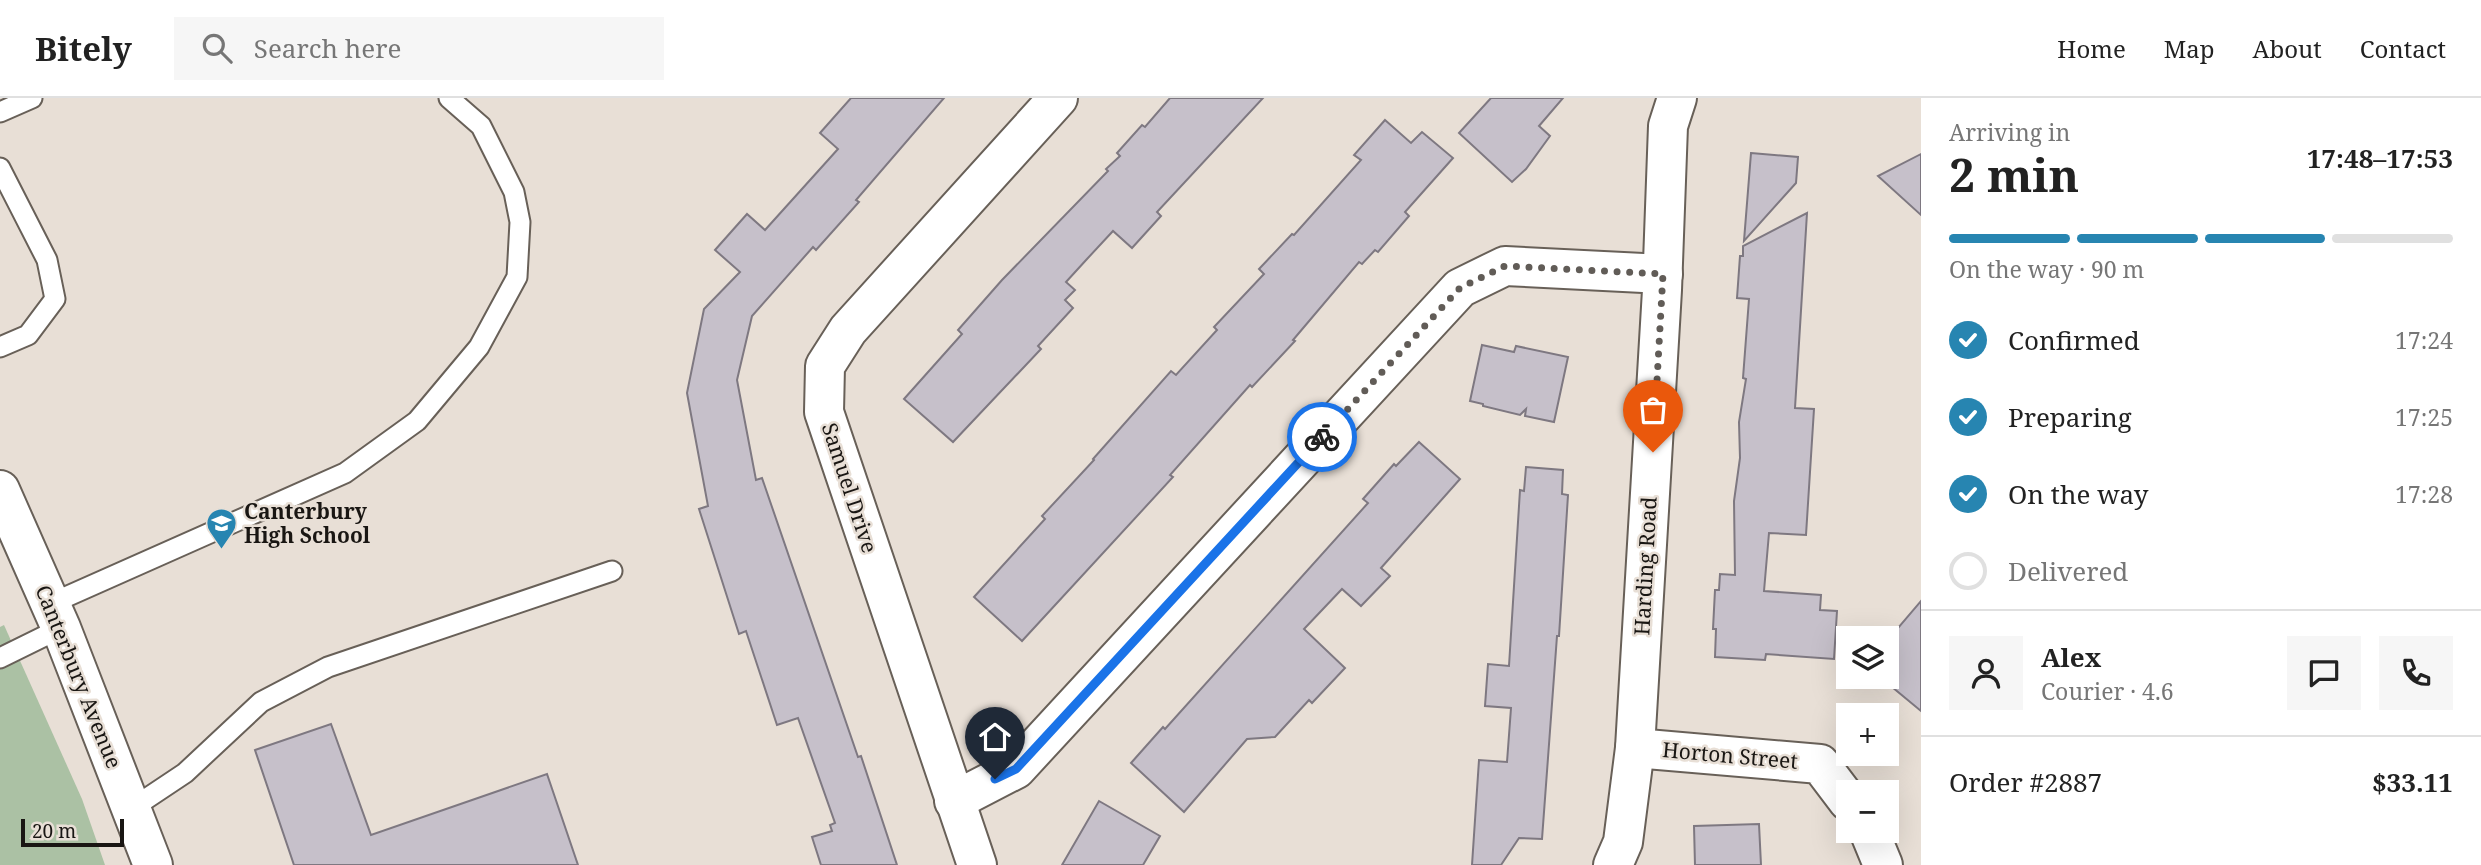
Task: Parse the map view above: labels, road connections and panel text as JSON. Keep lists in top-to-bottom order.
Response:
{
  "streets": {
    "street": [
      "Samuel Drive",
      "Harding Road",
      "Canterbury Avenue",
      "Horton Street"
    ]
  },
  "crossings": [
    ["Harding Road", "Horton Street"]
  ],
  "places": {
    "school or university": ["Canterbury High School"]
  },
  "scale_bar": "20 m",
  "page": {
    "header": "Bitely",
    "search": "Search here",
    "nav": [
      "Home",
      "Map",
      "About",
      "Contact"
    ],
    "heading": ["2 min", "Arriving in", "17:48–17:53"],
    "panel": [
      "Alex",
      "Courier · 4.6",
      "Order #2887",
      "$33.11"
    ],
    "bar": "On the way · 90 m",
    "list": [
      ["Confirmed", "17:24"],
      ["Preparing", "17:25"],
      ["On the way", "17:28"],
      "Delivered"
    ],
    "map_buttons": ["+", "−"],
    "scale": "20 m"
  }
}
